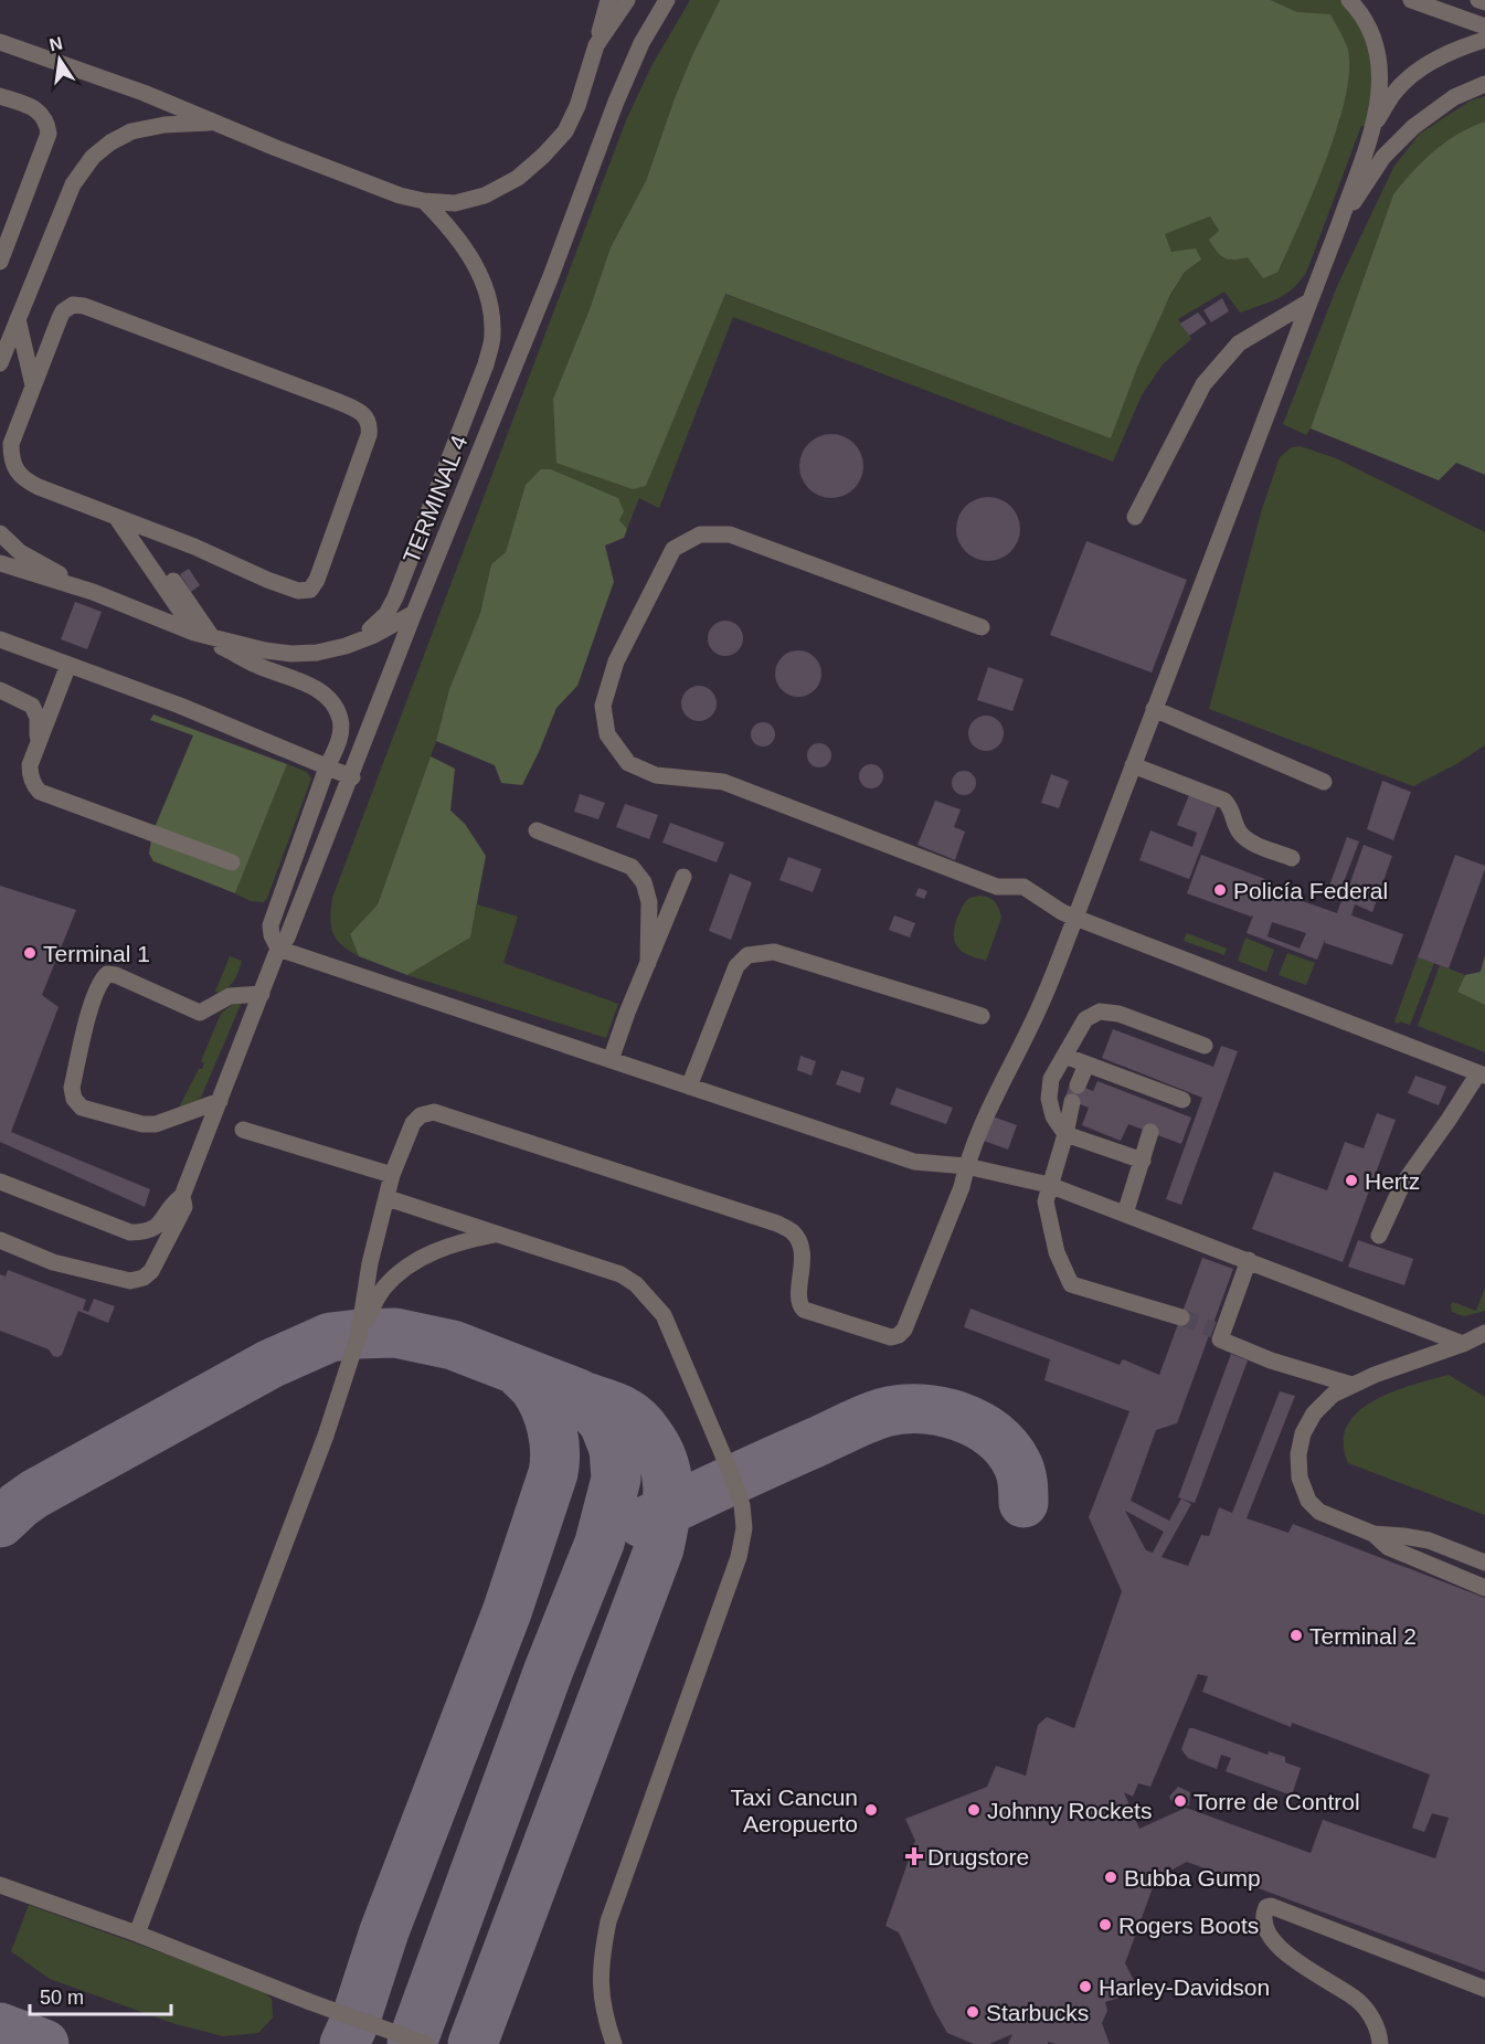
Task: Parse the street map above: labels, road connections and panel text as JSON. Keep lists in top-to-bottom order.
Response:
{
  "streets": {
    "street": ["TERMINAL 4"]
  },
  "places": {
    "other": [
      "Policía Federal",
      "Terminal 1",
      "Hertz",
      "Terminal 2",
      "Torre de Control",
      "Taxi Cancun Aeropuerto",
      "Johnny Rockets",
      "Bubba Gump",
      "Rogers Boots",
      "Harley-Davidson",
      "Starbucks"
    ],
    "health": ["Drugstore"]
  },
  "scale_bar": "50 m",
  "north": "top"
}
